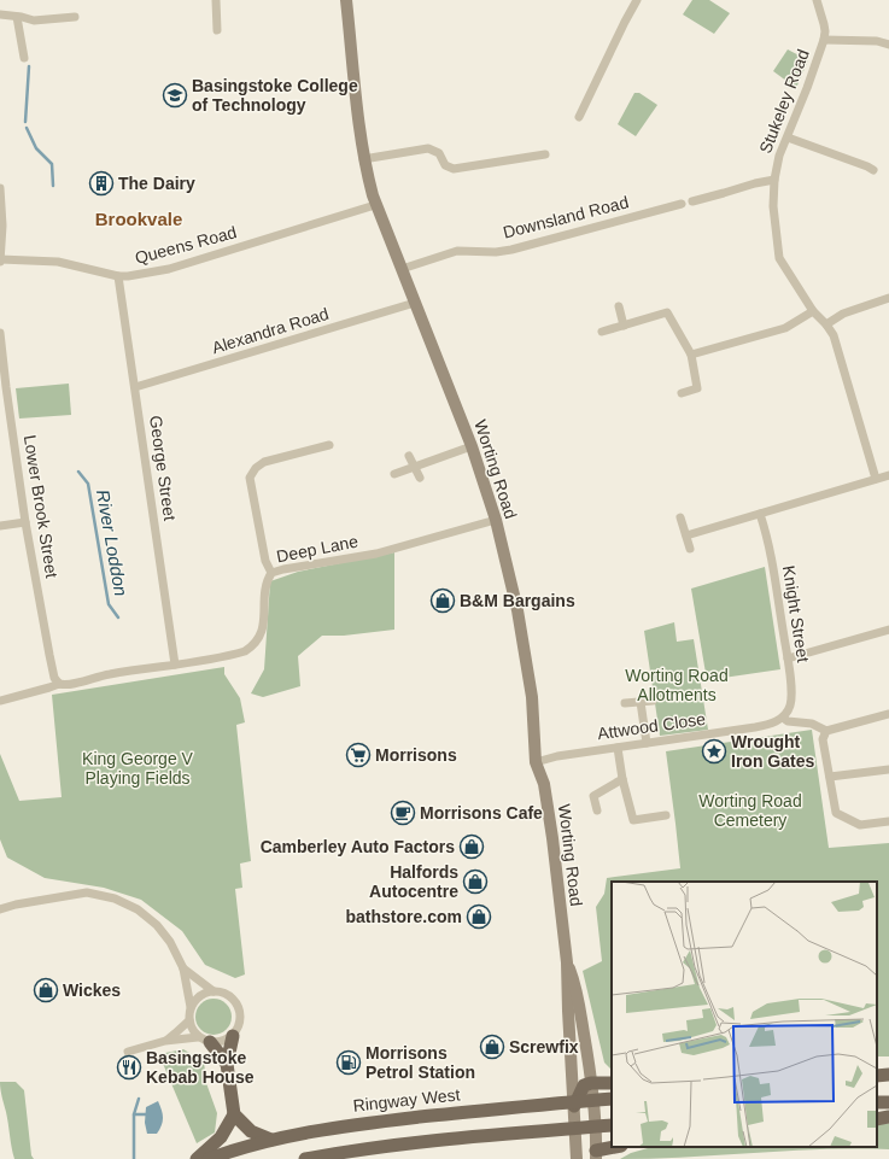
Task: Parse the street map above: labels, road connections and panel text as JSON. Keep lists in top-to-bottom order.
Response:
{
  "streets": {
    "main road": ["Ringway West"],
    "street": [
      "Stukeley Road",
      "Downsland Road",
      "Queens Road",
      "Alexandra Road",
      "George Street",
      "Worting Road",
      "Lower Brook Street",
      "Deep Lane",
      "Knight Street",
      "Attwood Close"
    ]
  },
  "crossings": [
    ["Downsland Road", "Worting Road"],
    ["Queens Road", "George Street"],
    ["Queens Road", "Worting Road"],
    ["Alexandra Road", "George Street"],
    ["Alexandra Road", "Worting Road"],
    ["George Street", "Deep Lane"],
    ["Worting Road", "Deep Lane"],
    ["Worting Road", "Attwood Close"],
    ["Lower Brook Street", "Deep Lane"],
    ["Knight Street", "Attwood Close"]
  ],
  "districts": ["Brookvale"],
  "water": ["River Loddon"],
  "parks": ["Worting Road Allotments", "King George V Playing Fields", "Worting Road Cemetery"],
  "places": {
    "school or university": ["Basingstoke College of Technology"],
    "building": ["The Dairy"],
    "shop": [
      "B&M Bargains",
      "Camberley Auto Factors",
      "Halfords Autocentre",
      "bathstore.com",
      "Wickes",
      "Screwfix"
    ],
    "place": ["Wrought Iron Gates"],
    "supermarket": ["Morrisons"],
    "cafe": ["Morrisons Cafe"],
    "fuel station": ["Morrisons Petrol Station"],
    "restaurant": ["Basingstoke Kebab House"]
  }
}
